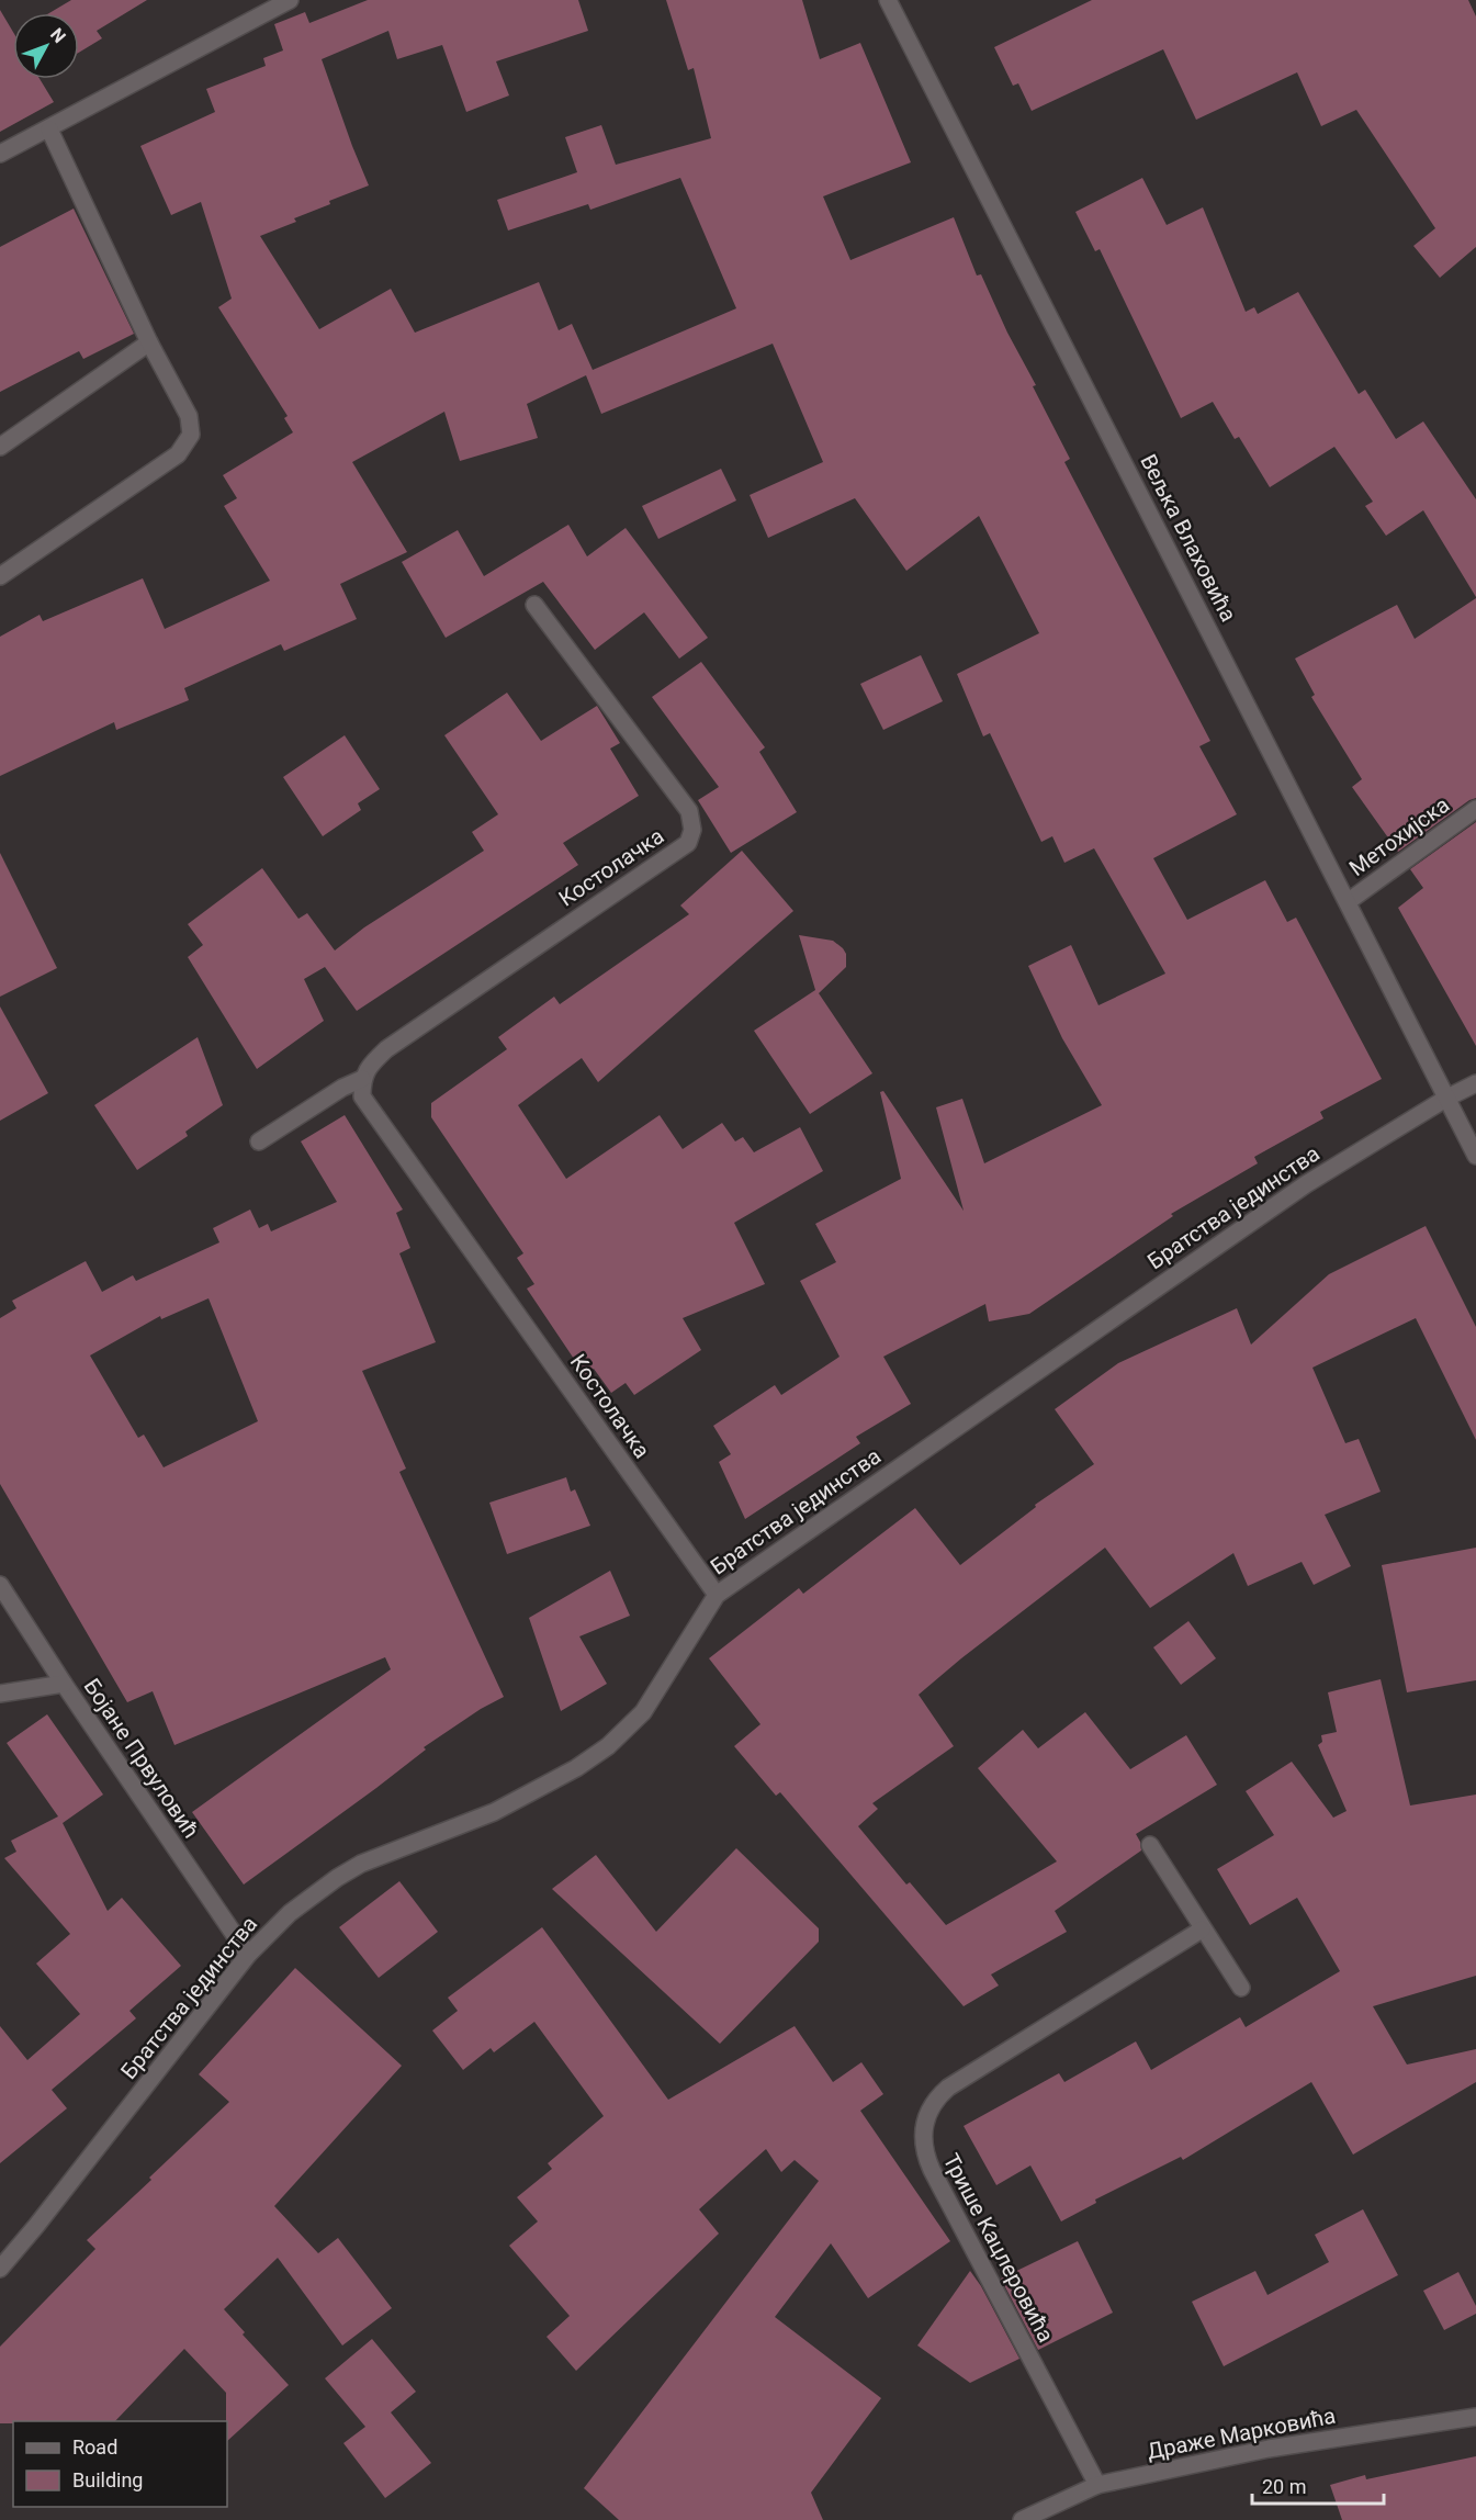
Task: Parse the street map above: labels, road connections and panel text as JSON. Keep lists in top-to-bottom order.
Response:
{
  "streets": {
    "street": [
      "Вељка Влаховића",
      "Метохијска",
      "Костолачка",
      "Братства јединства",
      "Бојане Првуловић",
      "Трише Кацлеровића",
      "Драже Марковића"
    ]
  },
  "crossings": [
    ["Вељка Влаховића", "Метохијска"],
    ["Вељка Влаховића", "Братства јединства"],
    ["Костолачка", "Братства јединства"],
    ["Братства јединства", "Бојане Првуловић"],
    ["Трише Кацлеровића", "Драже Марковића"]
  ],
  "legend": ["Road", "Building"],
  "scale_bar": "20 m",
  "north": "top right"
}
